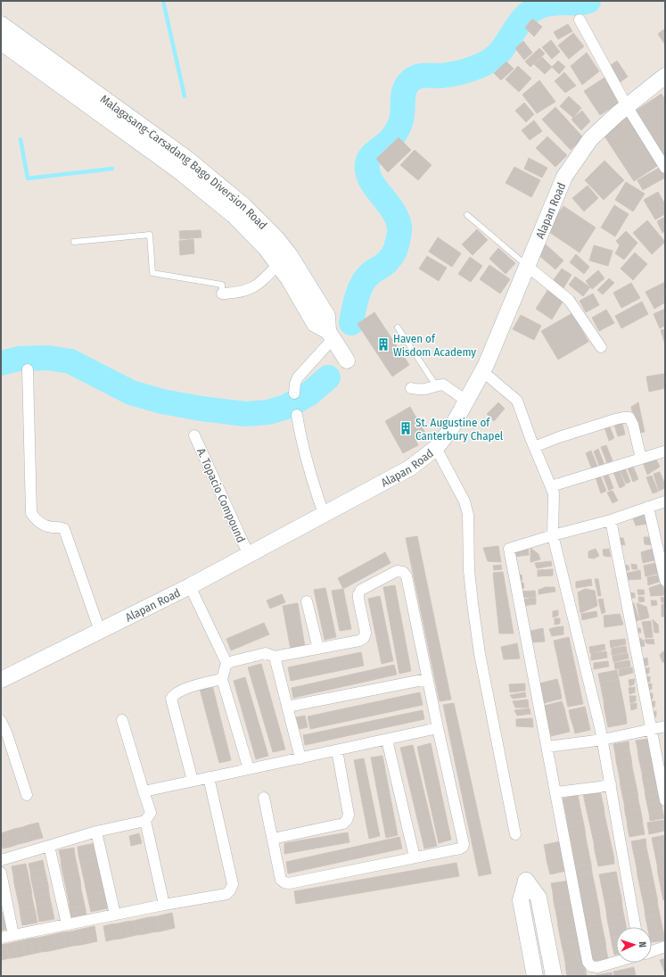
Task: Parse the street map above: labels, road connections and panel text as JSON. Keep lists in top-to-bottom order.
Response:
{
  "streets": {
    "street": ["Malagasang-Carsadang Bago Diversion Road", "Alapan Road", "A. Topacio Compound"]
  },
  "crossings": [
    ["Alapan Road", "A. Topacio Compound"]
  ],
  "places": {
    "building": ["Haven of Wisdom Academy", "St. Augustine of Canterbury Chapel"]
  },
  "north": "right"
}
